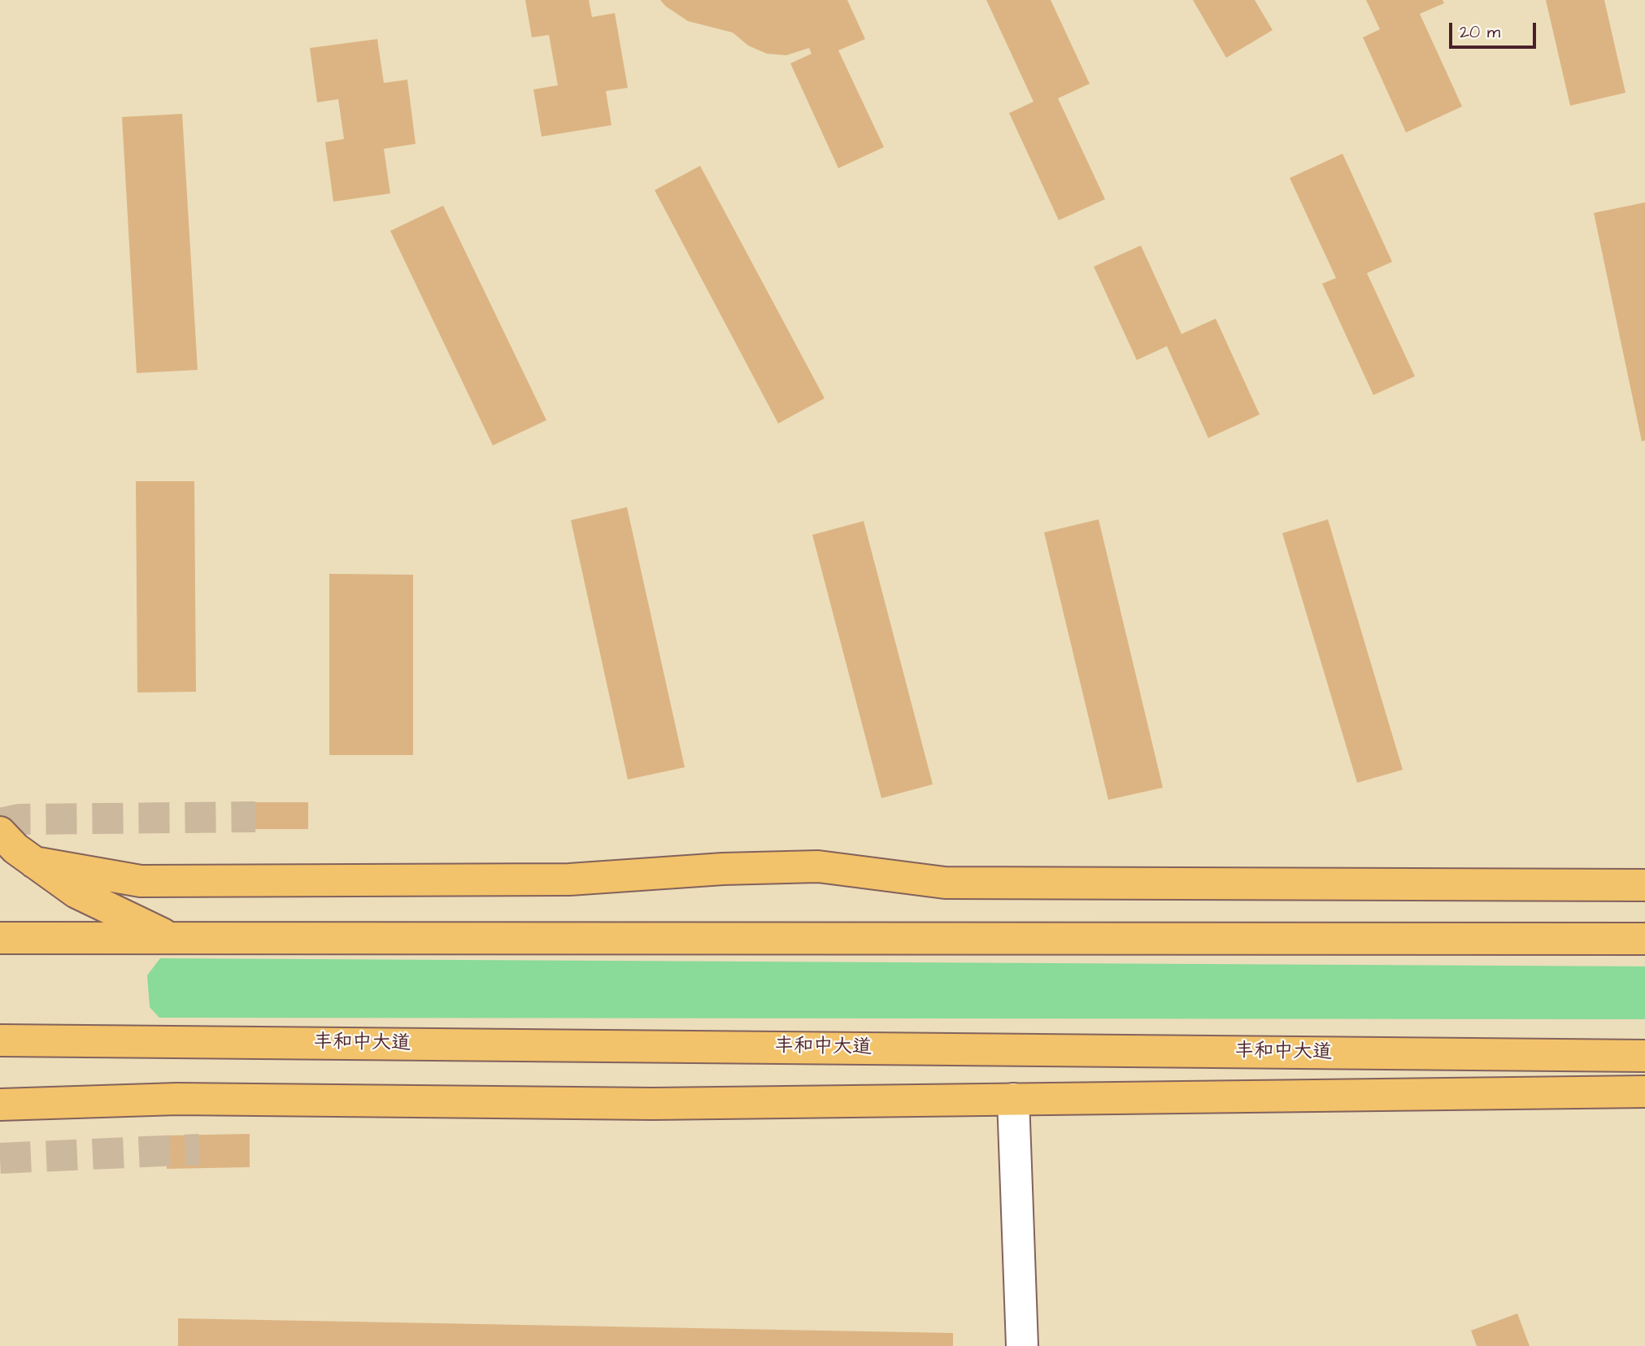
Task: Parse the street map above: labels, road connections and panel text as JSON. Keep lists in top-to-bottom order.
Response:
{
  "streets": {
    "main road": ["丰和中大道"]
  },
  "scale_bar": "20 m"
}
